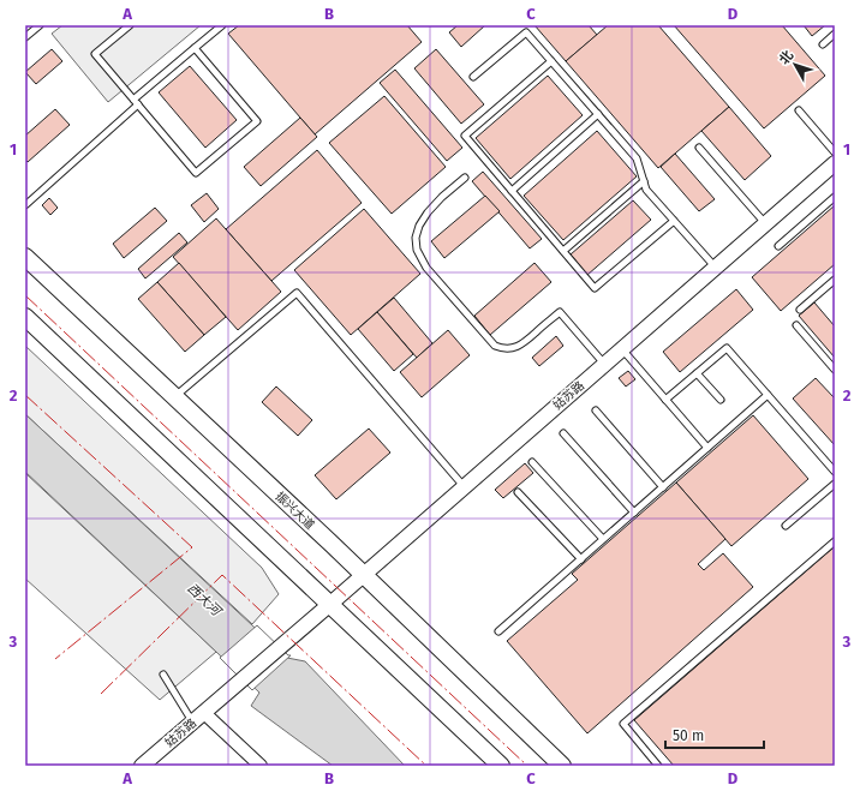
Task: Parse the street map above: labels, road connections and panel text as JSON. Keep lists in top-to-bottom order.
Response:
{
  "streets": {
    "main road": ["振兴大道"],
    "street": ["姑苏路"]
  },
  "crossings": [
    ["姑苏路", "振兴大道"]
  ],
  "water": ["西大河"],
  "scale_bar": "50 m",
  "north": "top left",
  "grid": {
    "columns": [
      "A",
      "B",
      "C",
      "D"
    ],
    "rows": ["1", "2", "3"]
  }
}
